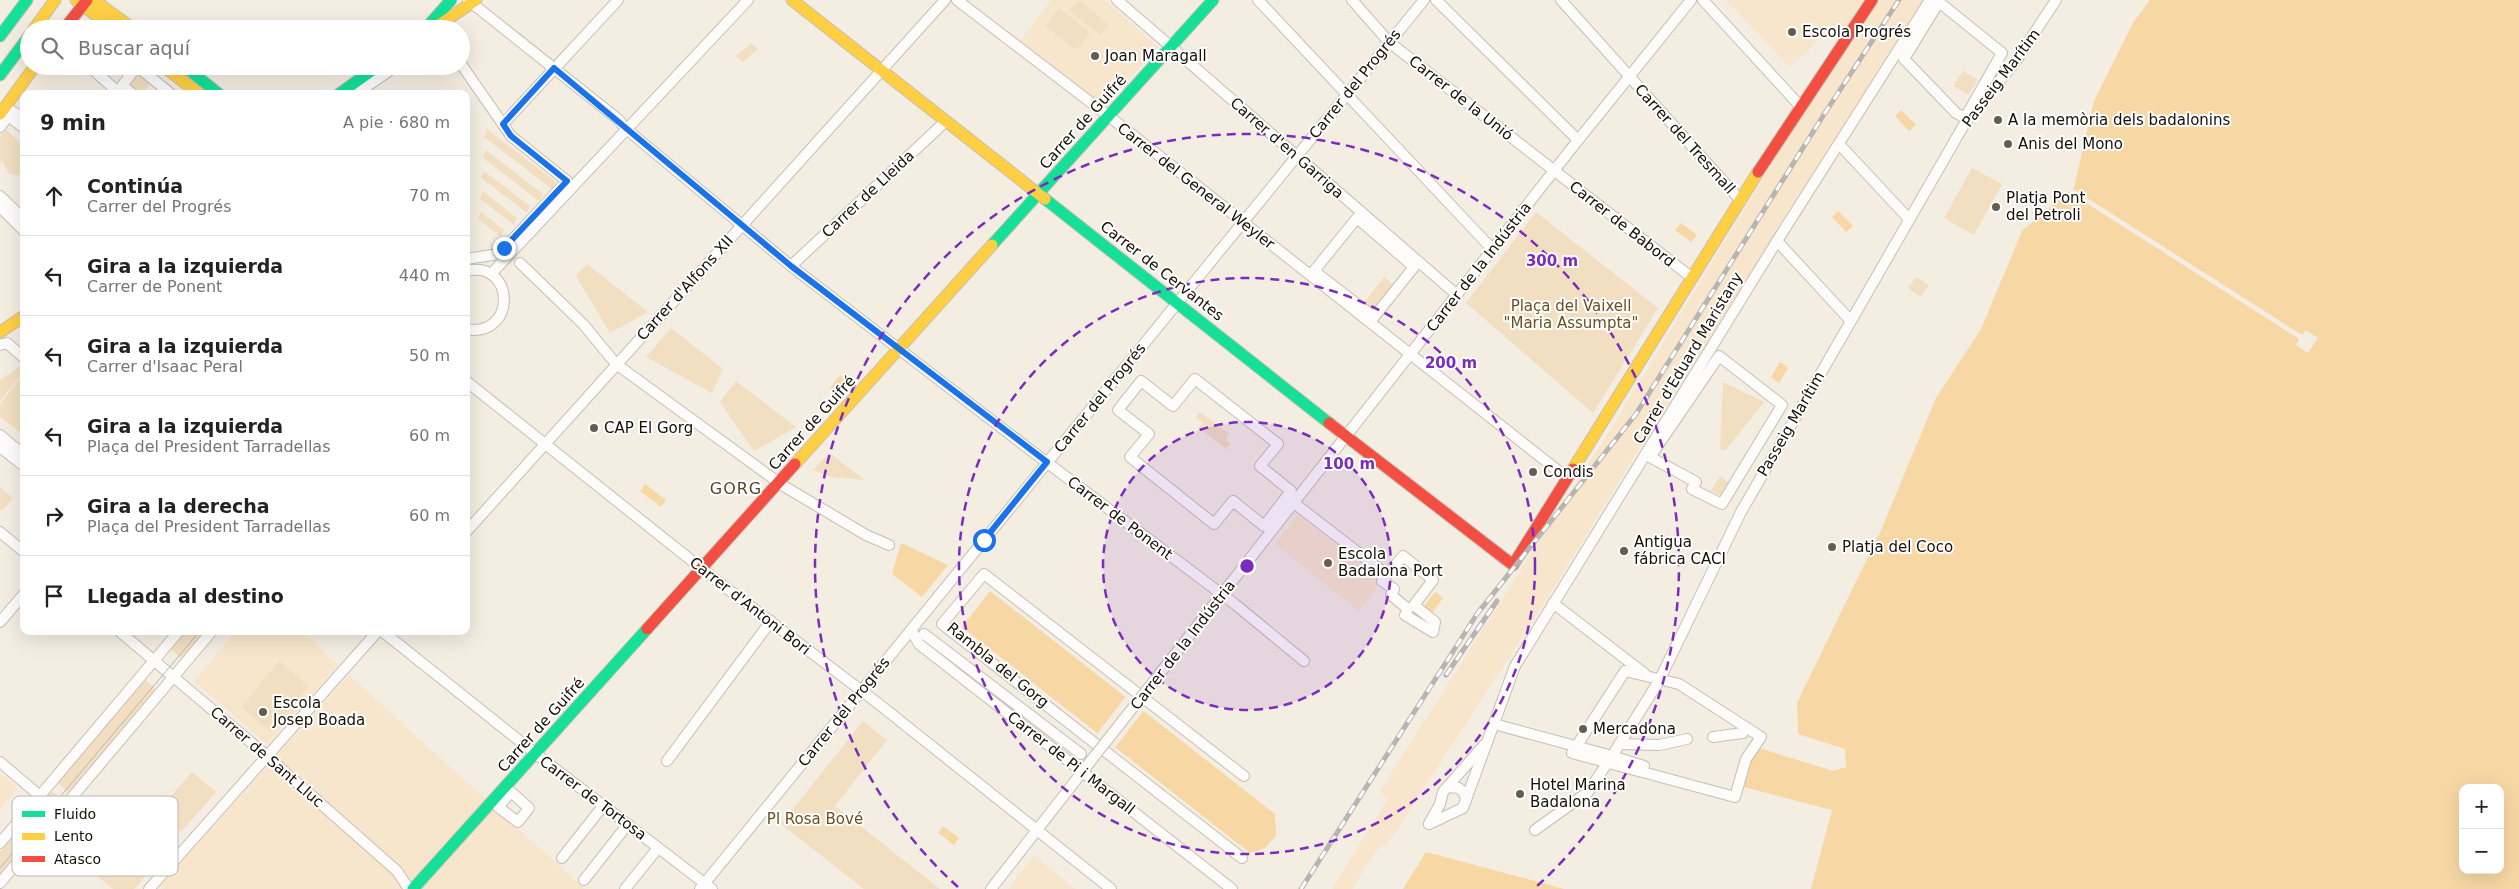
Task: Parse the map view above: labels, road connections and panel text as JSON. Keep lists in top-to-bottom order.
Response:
{
  "streets": {
    "main road": ["Carrer de Guifré", "Carrer de Cervantes"],
    "street": [
      "Passeig Marítim",
      "Carrer del Progrés",
      "Carrer de la Unió",
      "Carrer del Tresmall",
      "Carrer d'en Garriga",
      "Carrer del General Weyler",
      "Carrer de Lleida",
      "Carrer de Babord",
      "Carrer de la Indústria",
      "Carrer d'Alfons XII",
      "Carrer d'Eduard Maristany",
      "Carrer de Ponent",
      "Carrer d'Antoni Bori",
      "Rambla del Gorg",
      "Carrer de Sant Lluc",
      "Carrer de Pi i Margall",
      "Carrer de Tortosa"
    ]
  },
  "crossings": [
    ["Carrer del Progrés", "Carrer de la Unió"],
    ["Carrer del Progrés", "Carrer d'en Garriga"],
    ["Carrer del Progrés", "Carrer del General Weyler"],
    ["Carrer del Progrés", "Carrer de Cervantes"],
    ["Carrer del Progrés", "Carrer de Ponent"],
    ["Carrer del Progrés", "Carrer d'Antoni Bori"],
    ["Carrer del Progrés", "Carrer de Tortosa"],
    ["Carrer de la Unió", "Carrer de Babord"],
    ["Carrer de la Unió", "Carrer de la Indústria"],
    ["Carrer de Guifré", "Carrer d'en Garriga"],
    ["Carrer de Guifré", "Carrer del General Weyler"],
    ["Carrer de Guifré", "Carrer de Cervantes"],
    ["Carrer de Guifré", "Carrer de Ponent"],
    ["Carrer de Guifré", "Carrer d'Antoni Bori"],
    ["Carrer de Guifré", "Carrer de Tortosa"],
    ["Carrer del Tresmall", "Carrer de la Indústria"],
    ["Carrer d'en Garriga", "Carrer de la Indústria"],
    ["Carrer del General Weyler", "Carrer de la Indústria"],
    ["Carrer del General Weyler", "Carrer de Cervantes"],
    ["Carrer de Lleida", "Carrer de Cervantes"],
    ["Carrer de Lleida", "Carrer de Ponent"],
    ["Carrer de Babord", "Carrer de la Indústria"],
    ["Carrer de la Indústria", "Carrer de Cervantes"],
    ["Carrer de la Indústria", "Carrer de Ponent"],
    ["Carrer de la Indústria", "Carrer d'Antoni Bori"],
    ["Carrer de la Indústria", "Carrer de Pi i Margall"],
    ["Carrer de Cervantes", "Carrer d'Alfons XII"],
    ["Carrer d'Alfons XII", "Carrer de Ponent"],
    ["Carrer d'Alfons XII", "Carrer d'Antoni Bori"]
  ],
  "districts": ["GORG"],
  "parks": ["Plaça del Vaixell \"Maria Assumpta\"", "Pl Rosa Bové"],
  "places": [
    "Escola Progrés",
    "Joan Maragall",
    "A la memòria dels badalonins",
    "Anis del Mono",
    "Platja Pont del Petroli",
    "CAP El Gorg",
    "Condis",
    "Platja del Coco",
    "Antigua fábrica CACI",
    "Escola Badalona Port",
    "Escola Josep Boada",
    "Mercadona",
    "Hotel Marina Badalona"
  ],
  "legend": ["Fluido", "Lento", "Atasco"],
  "page": {
    "search": "Buscar aquí",
    "heading": ["9 min", "A pie · 680 m"],
    "list": [
      ["Continúa", "Carrer del Progrés", "70 m"],
      ["Gira a la izquierda", "Carrer de Ponent", "440 m"],
      ["Gira a la izquierda", "Carrer d'Isaac Peral", "50 m"],
      ["Gira a la izquierda", "Plaça del President Tarradellas", "60 m"],
      ["Gira a la derecha", "Plaça del President Tarradellas", "60 m"],
      "Llegada al destino"
    ],
    "map_buttons": ["+", "−"]
  },
  "rings": ["300 m", "200 m", "100 m"]
}
